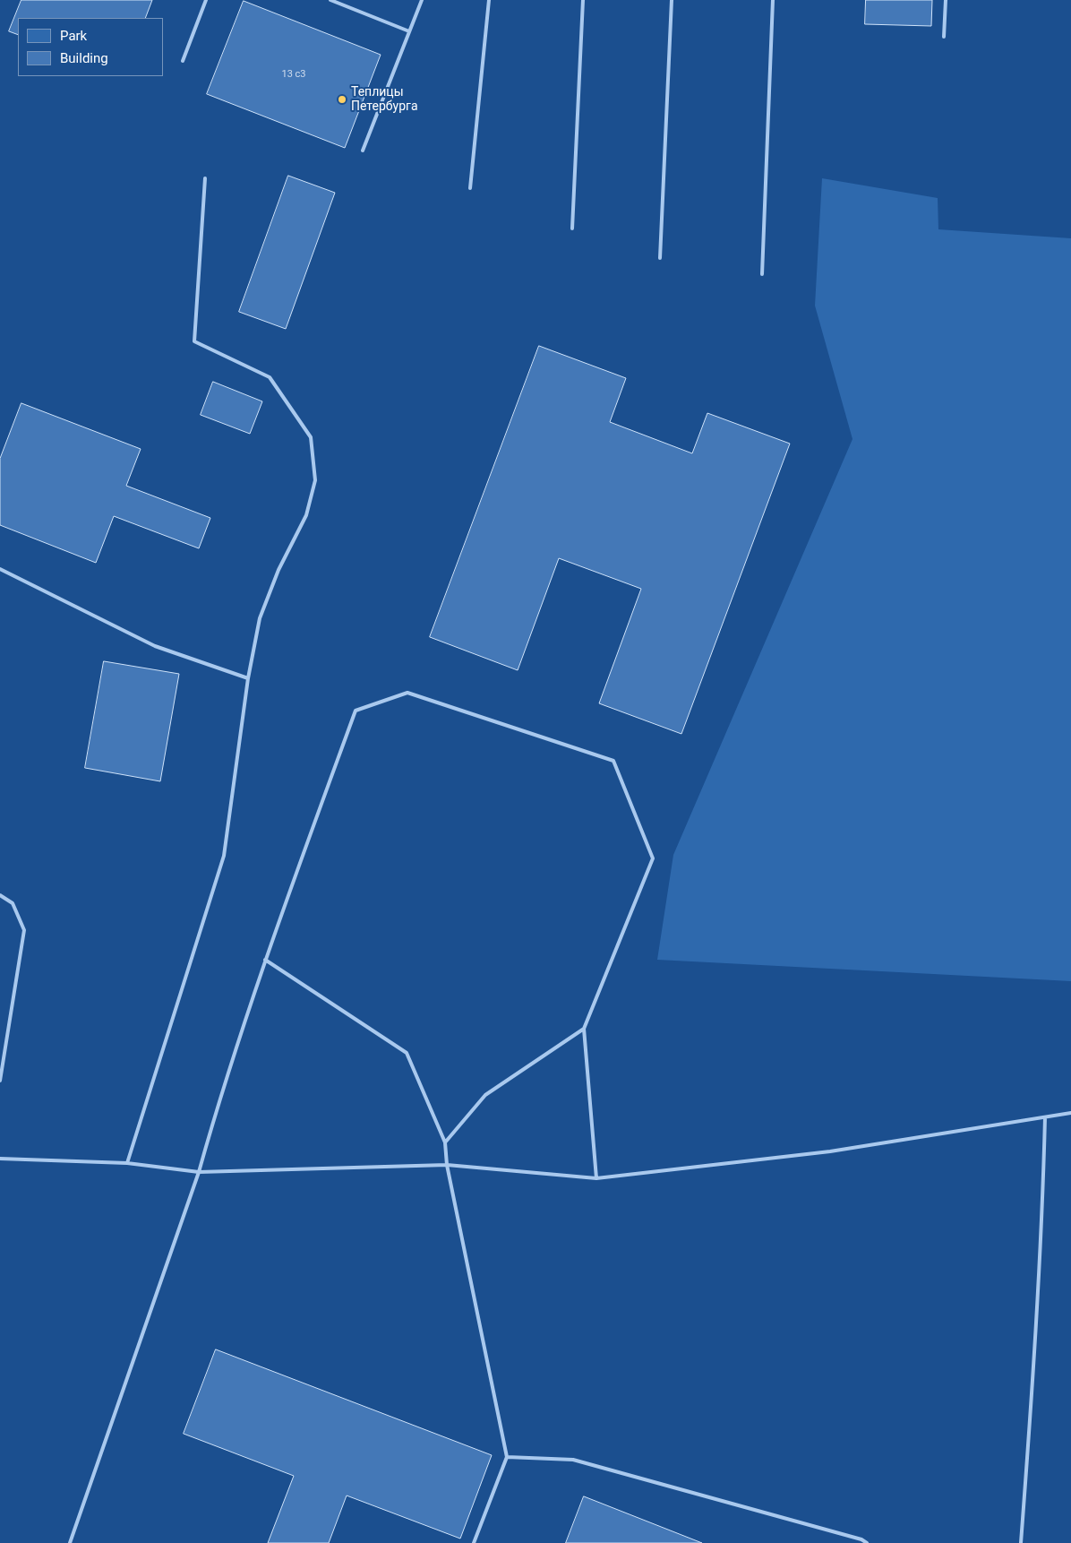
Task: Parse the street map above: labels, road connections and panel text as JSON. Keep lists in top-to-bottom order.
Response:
{
  "places": ["Теплицы Петербурга"],
  "house_numbers": ["13 с3"],
  "legend": ["Park", "Building"]
}
